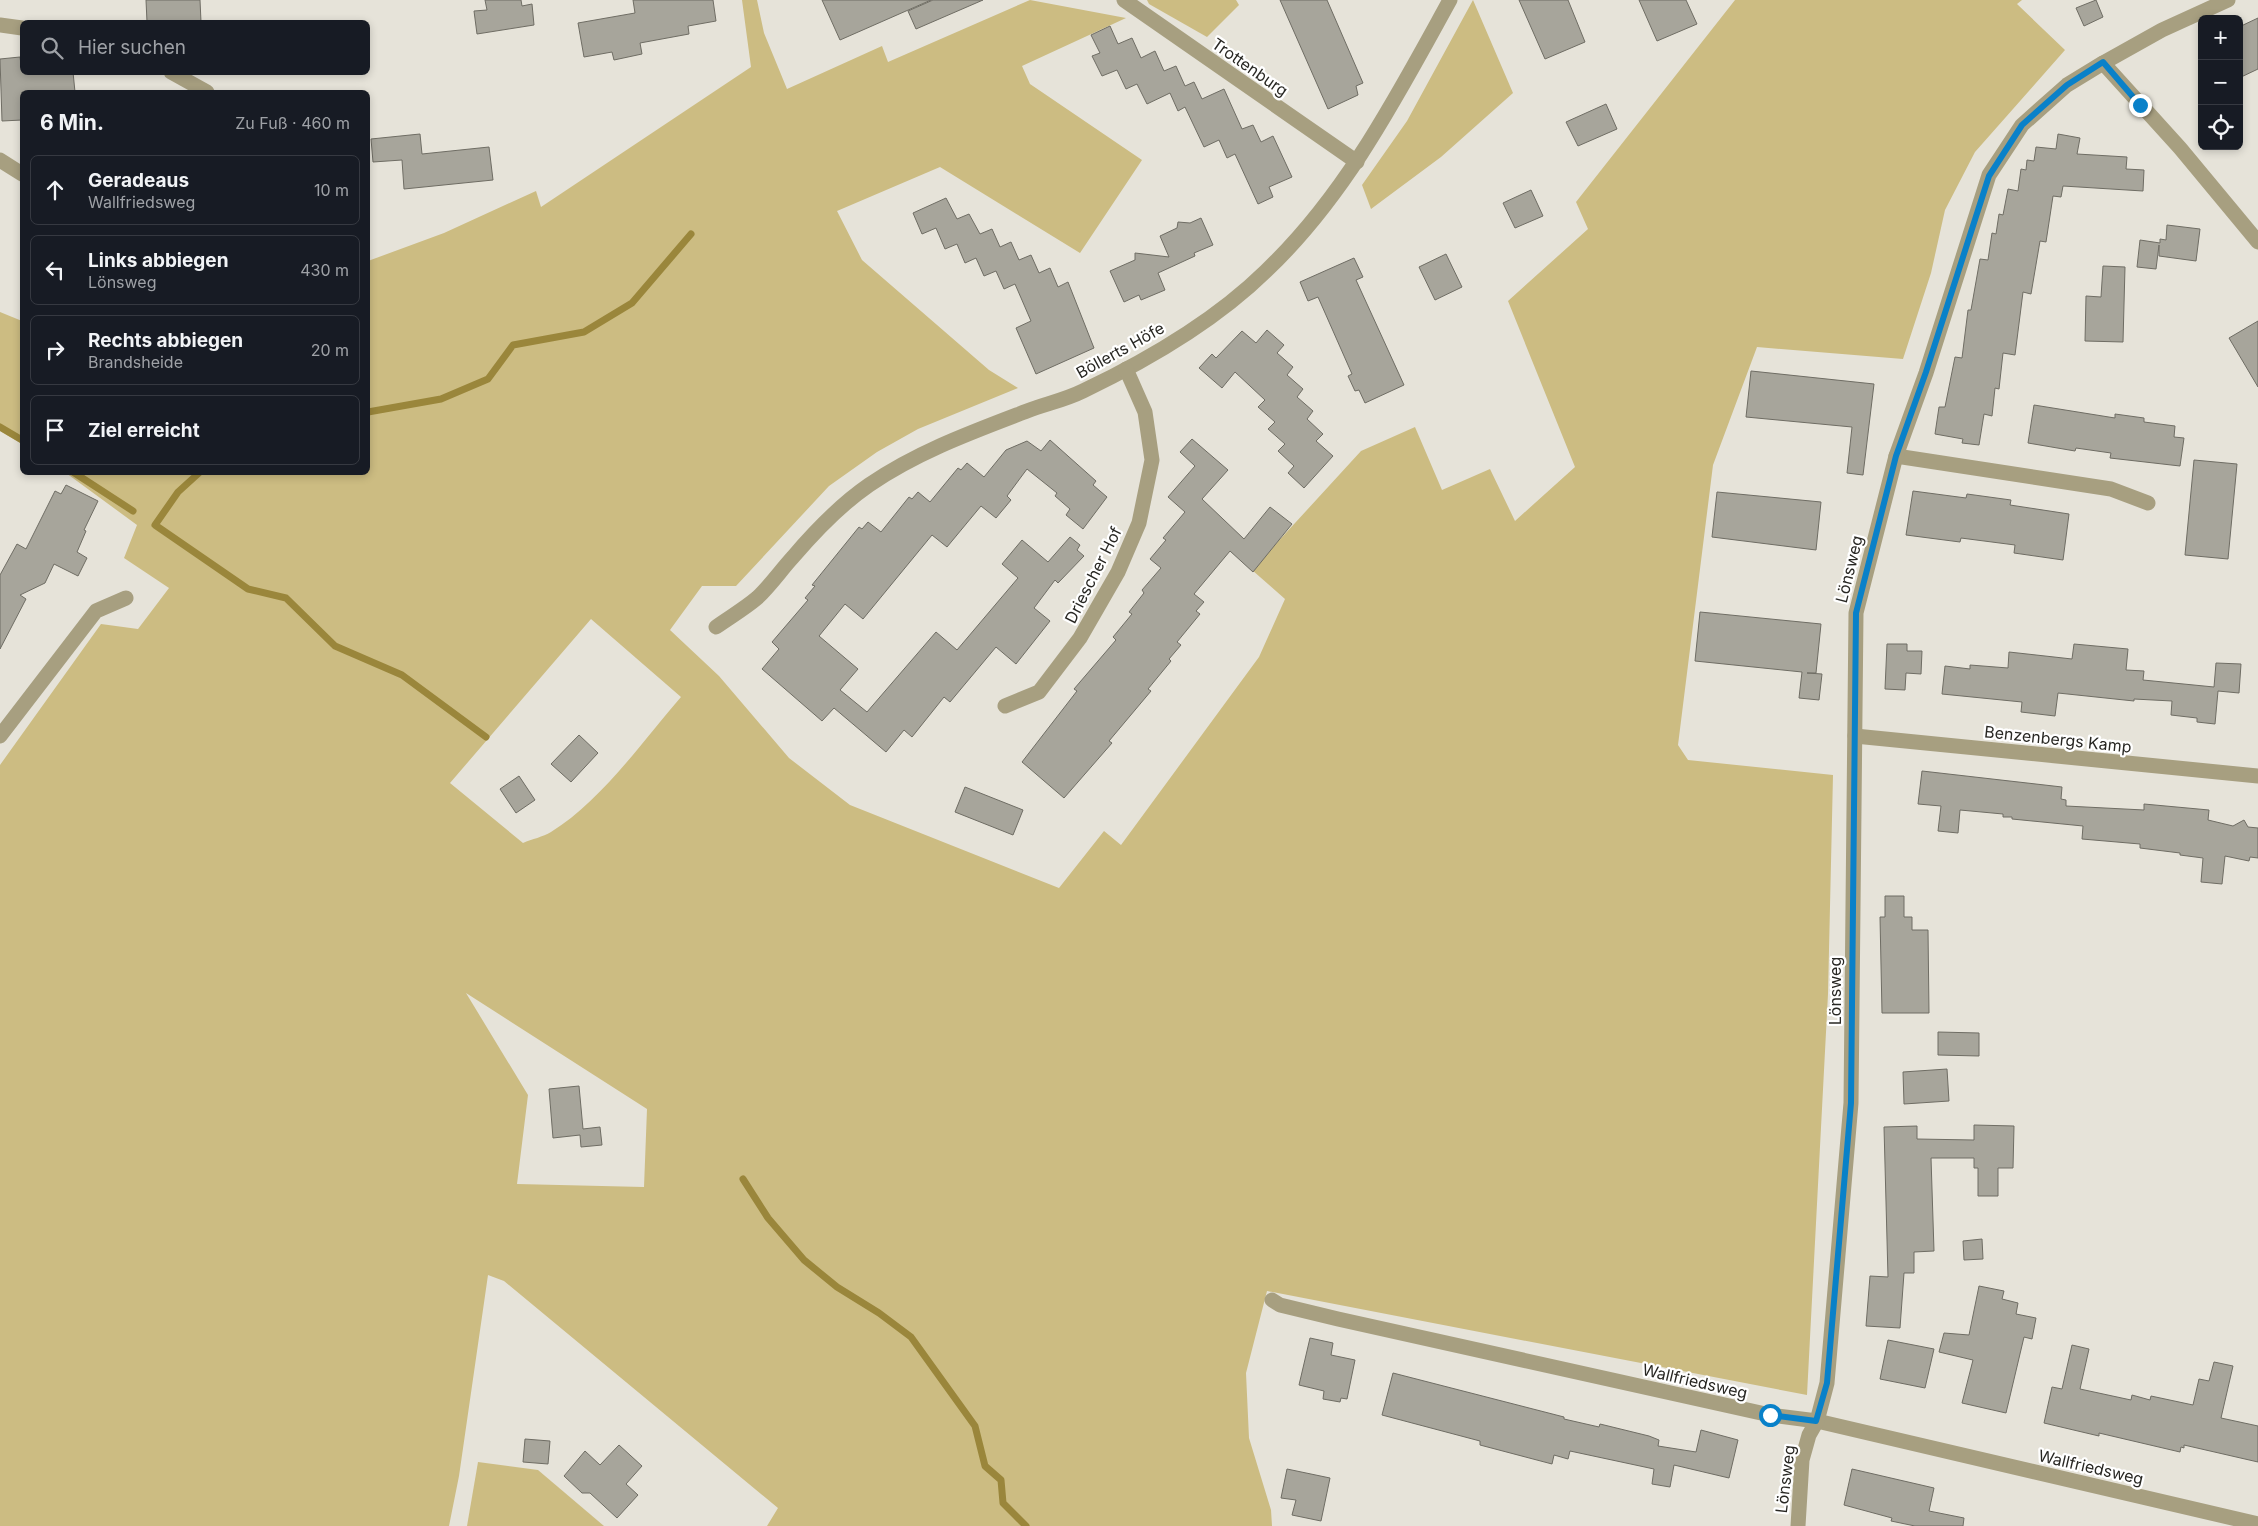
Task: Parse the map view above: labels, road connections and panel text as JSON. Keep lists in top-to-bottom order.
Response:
{
  "streets": {
    "street": [
      "Trottenburg",
      "Böllerts Höfe",
      "Lönsweg",
      "Driescher Hof",
      "Benzenbergs Kamp",
      "Wallfriedsweg"
    ]
  },
  "crossings": [
    ["Trottenburg", "Böllerts Höfe"],
    ["Böllerts Höfe", "Driescher Hof"],
    ["Lönsweg", "Benzenbergs Kamp"],
    ["Lönsweg", "Wallfriedsweg"]
  ],
  "page": {
    "map_buttons": ["+", "−"],
    "search": "Hier suchen",
    "heading": ["6 Min.", "Zu Fuß · 460 m"],
    "list": [
      ["Geradeaus", "Wallfriedsweg", "10 m"],
      ["Links abbiegen", "Lönsweg", "430 m"],
      ["Rechts abbiegen", "Brandsheide", "20 m"],
      "Ziel erreicht"
    ]
  }
}
